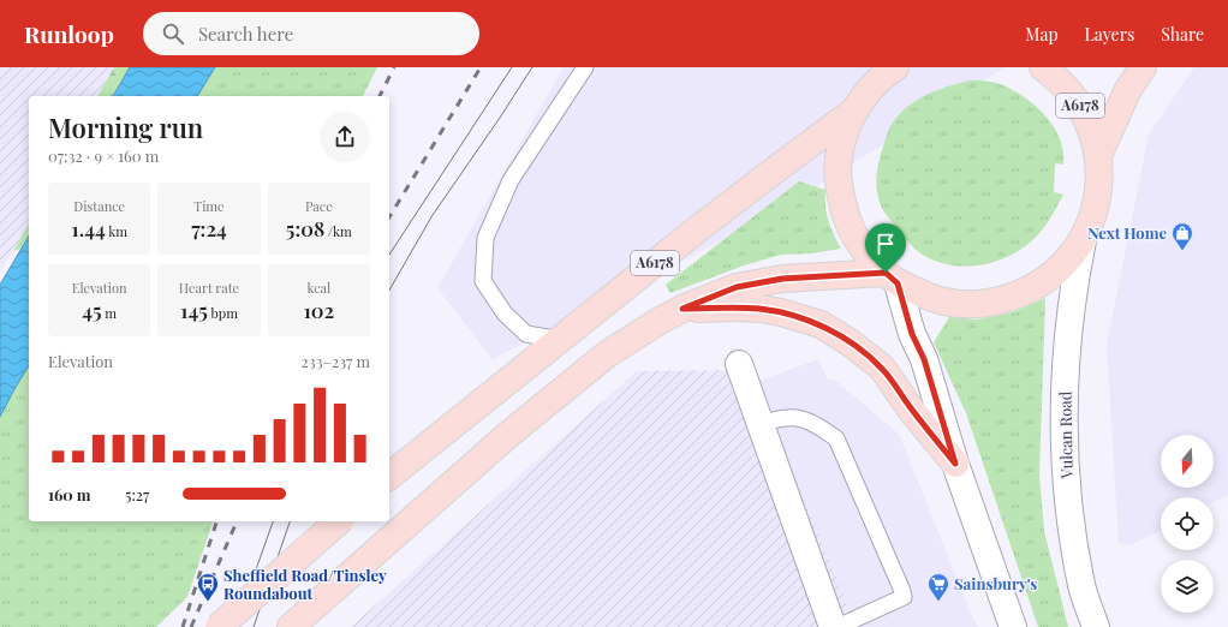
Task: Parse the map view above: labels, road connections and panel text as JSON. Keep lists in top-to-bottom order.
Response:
{
  "streets": {
    "main road": ["A6178"],
    "street": ["Vulcan Road"]
  },
  "crossings": [
    ["A6178", "Vulcan Road"]
  ],
  "places": {
    "shop": ["Next Home"],
    "bus stop": ["Sheffield Road/Tinsley Roundabout"],
    "supermarket": ["Sainsbury's"]
  },
  "north": "bottom",
  "page": {
    "header": "Runloop",
    "search": "Search here",
    "nav": ["Map", "Layers", "Share"],
    "heading": ["Morning run", "07:32 · 9 × 160 m"],
    "stats": [
      ["Distance", "1.44 km"],
      ["Time", "7:24"],
      ["Pace", "5:08 /km"],
      ["Elevation", "45 m"],
      ["Heart rate", "145 bpm"],
      ["kcal", "102"]
    ],
    "chart": ["Elevation", "233–237 m"],
    "list": [
      {
        "name": "160 m",
        "note": "5:27"
      }
    ]
  }
}
